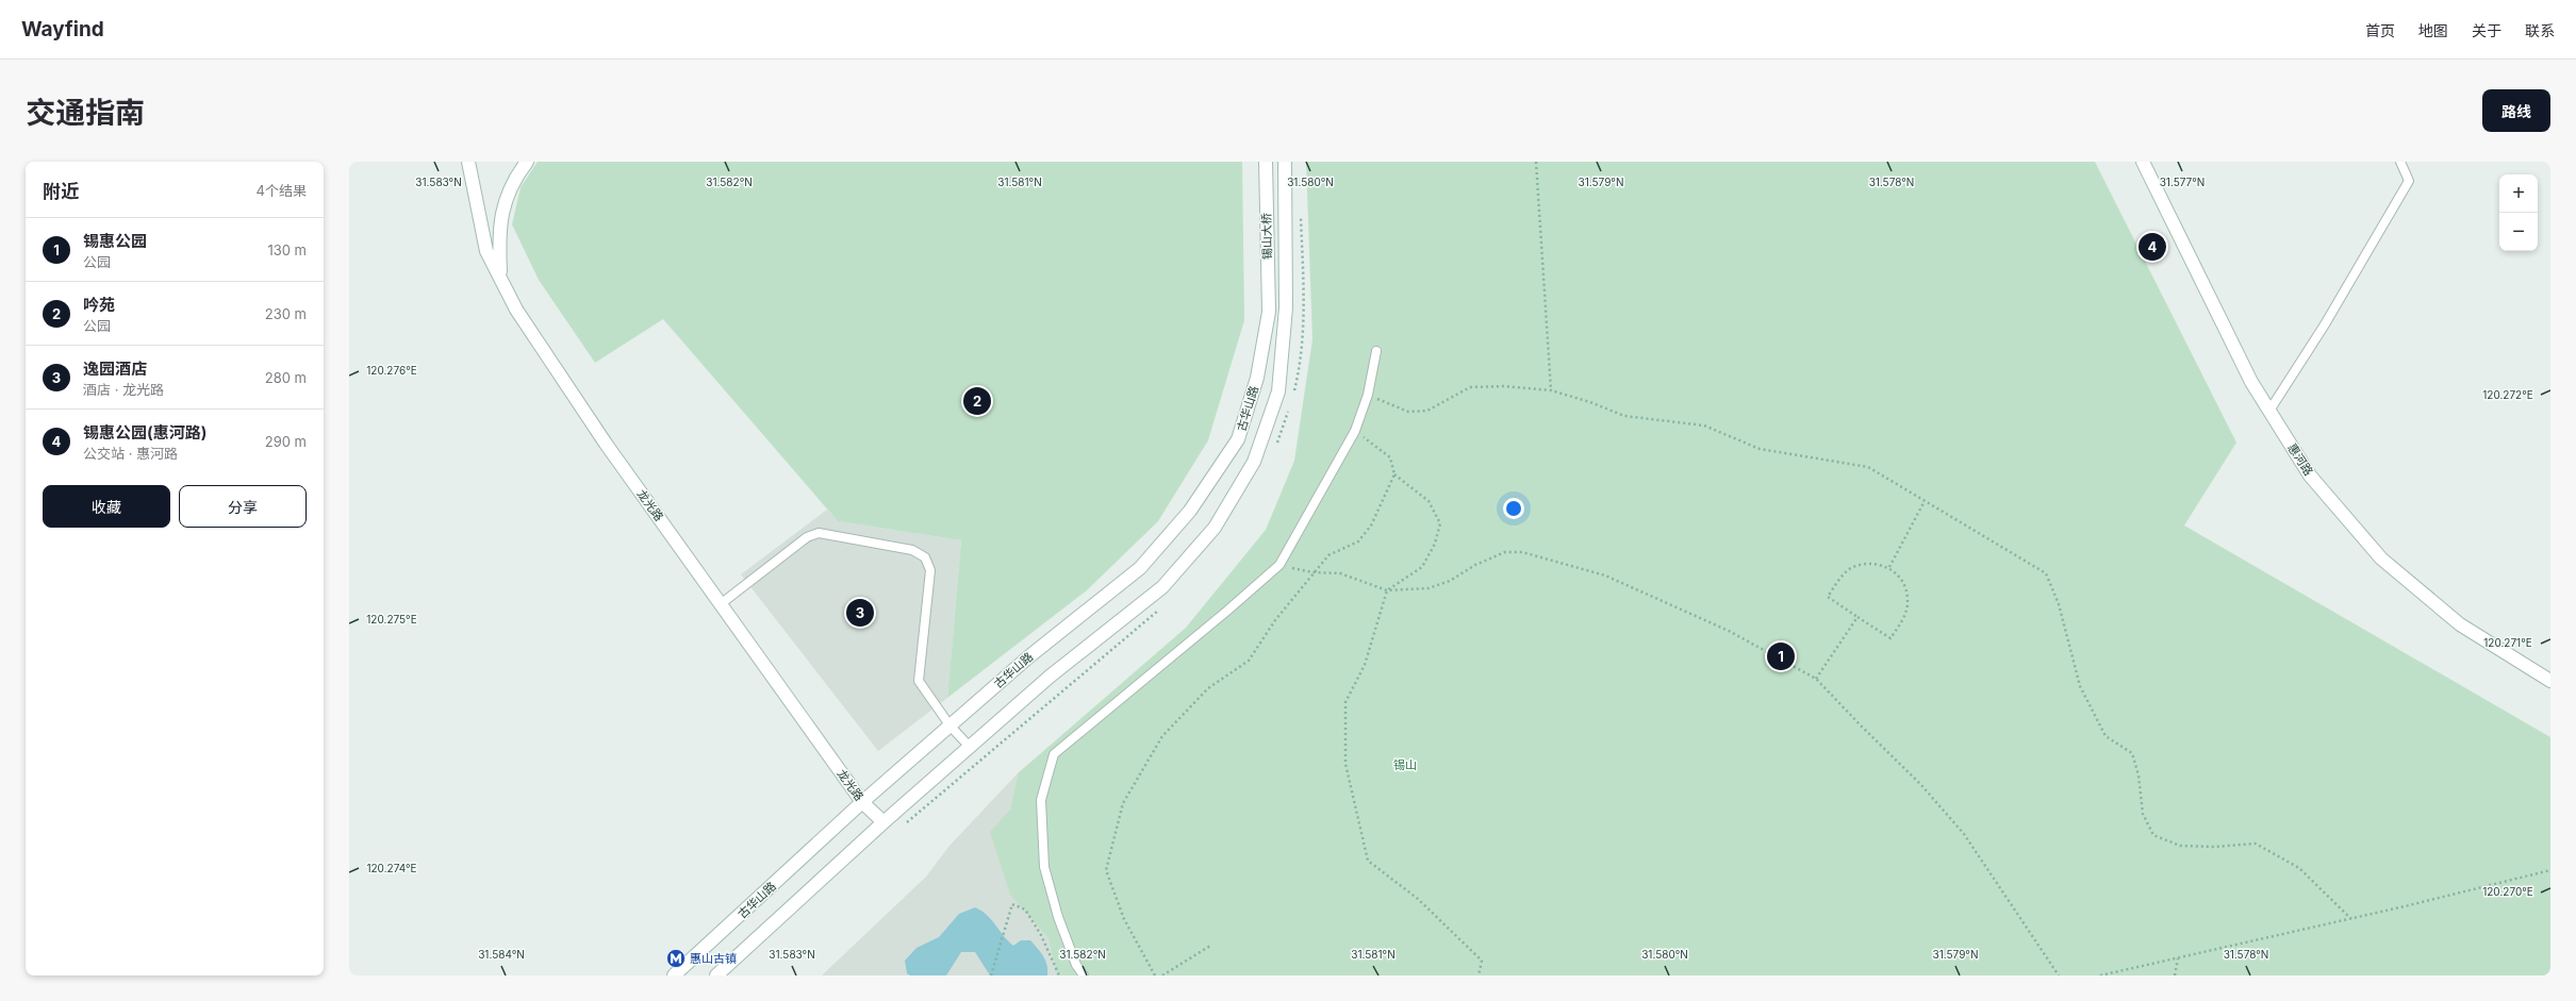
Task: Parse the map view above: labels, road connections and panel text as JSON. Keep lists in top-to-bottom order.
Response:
{
  "streets": {
    "main road": [
      "锡山大桥",
      "古华山路",
      "惠河路",
      "龙光路"
    ]
  },
  "crossings": [
    ["锡山大桥", "古华山路"],
    ["古华山路", "龙光路"]
  ],
  "parks": ["锡山"],
  "places": {
    "metro station": ["惠山古镇"]
  },
  "page": {
    "header": "Wayfind",
    "nav": [
      "首页",
      "地图",
      "关于",
      "联系"
    ],
    "title": "交通指南",
    "buttons": [
      "路线",
      ["收藏", "分享"]
    ],
    "heading": ["附近", "4个结果"],
    "map_buttons": ["+", "−"],
    "list": [
      {
        "mark": "1",
        "name": "锡惠公园",
        "note": "公园",
        "value": "130 m"
      },
      {
        "mark": "2",
        "name": "吟苑",
        "note": "公园",
        "value": "230 m"
      },
      {
        "mark": "3",
        "name": "逸园酒店",
        "note": "酒店 · 龙光路",
        "value": "280 m"
      },
      {
        "mark": "4",
        "name": "锡惠公园(惠河路)",
        "note": "公交站 · 惠河路",
        "value": "290 m"
      }
    ],
    "pins": [
      "4",
      "2",
      "3",
      "1"
    ]
  },
  "coordinates": [
    "31.578°N",
    "31.583°N",
    "31.582°N",
    "31.581°N",
    "31.580°N",
    "31.579°N",
    "31.577°N",
    "120.276°E",
    "120.272°E",
    "120.275°E",
    "120.271°E",
    "120.274°E",
    "120.270°E",
    "31.584°N"
  ]
}
